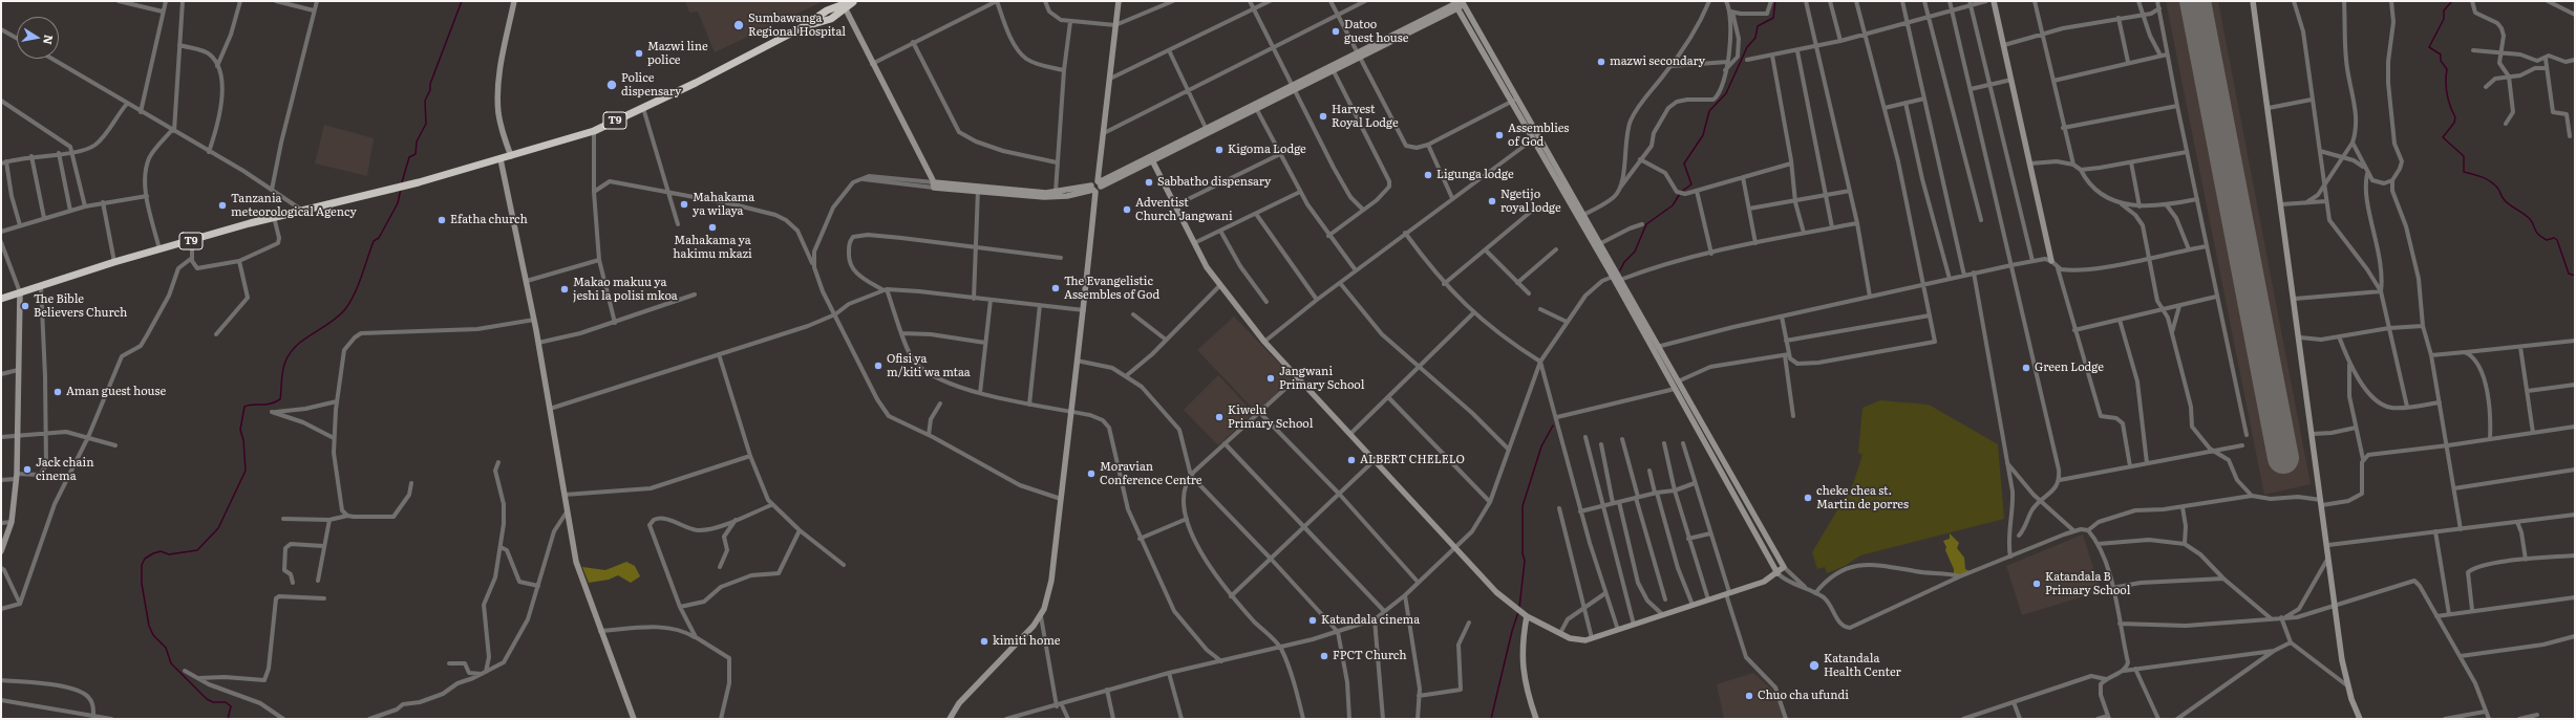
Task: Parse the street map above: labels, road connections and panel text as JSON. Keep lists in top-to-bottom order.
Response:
{
  "streets": {
    "highway": ["T9"]
  },
  "places": [
    "Sumbawanga Regional Hospital",
    "Datoo guest house",
    "Mazwi line police",
    "mazwi secondary",
    "Police dispensary",
    "Harvest Royal Lodge",
    "Assemblies of God",
    "Kigoma Lodge",
    "Ligunga lodge",
    "Sabbatho dispensary",
    "Ngetijo royal lodge",
    "Mahakama ya wilaya",
    "Tanzania meteorological Agency",
    "Adventist Church Jangwani",
    "Efatha church",
    "Mahakama ya hakimu mkazi",
    "The Evangelistic Assembles of God",
    "Makao makuu ya jeshi la polisi mkoa",
    "The Bible Believers Church",
    "Ofisi ya m/kiti wa mtaa",
    "Green Lodge",
    "Jangwani Primary School",
    "Aman guest house",
    "Kiwelu Primary School",
    "ALBERT CHELELO",
    "Jack chain cinema",
    "Moravian Conference Centre",
    "cheke chea st. Martin de porres",
    "Katandala B Primary School",
    "Katandala cinema",
    "kimiti home",
    "FPCT Church",
    "Katandala Health Center",
    "Chuo cha ufundi"
  ],
  "north": "right"
}
